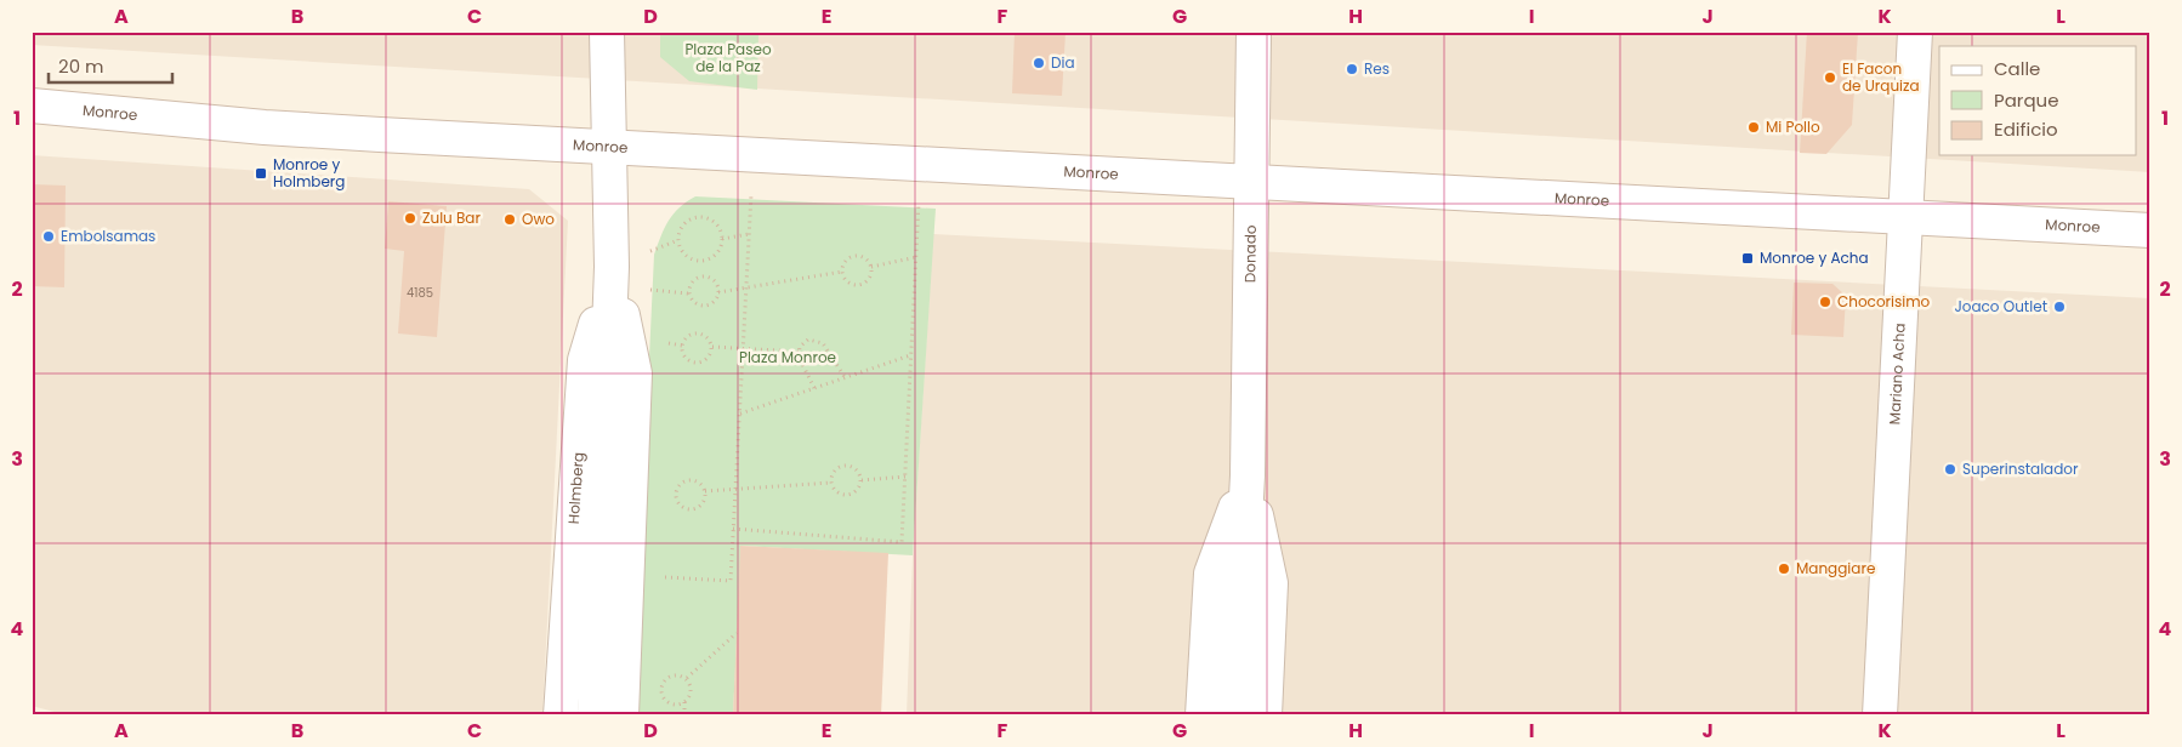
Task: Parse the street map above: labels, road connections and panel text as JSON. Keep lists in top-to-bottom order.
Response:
{
  "streets": {
    "street": [
      "Monroe",
      "Donado",
      "Mariano Acha",
      "Holmberg"
    ]
  },
  "crossings": [
    ["Monroe", "Donado"],
    ["Monroe", "Mariano Acha"],
    ["Monroe", "Holmberg"]
  ],
  "parks": ["Plaza Paseo de la Paz", "Plaza Monroe"],
  "places": {
    "other": [
      "Dia",
      "Res",
      "El Facon de Urquiza",
      "Mi Pollo",
      "Zulu Bar",
      "Owo",
      "Embolsamas",
      "Chocorisimo",
      "Joaco Outlet",
      "Superinstalador",
      "Manggiare"
    ],
    "transit": ["Monroe y Holmberg", "Monroe y Acha"]
  },
  "house_numbers": ["4185"],
  "legend": ["Calle", "Parque", "Edificio"],
  "scale_bar": "20 m",
  "grid": {
    "columns": [
      "A",
      "B",
      "C",
      "D",
      "E",
      "F",
      "G",
      "H",
      "I",
      "J",
      "K",
      "L"
    ],
    "rows": [
      "1",
      "2",
      "3",
      "4"
    ]
  }
}
